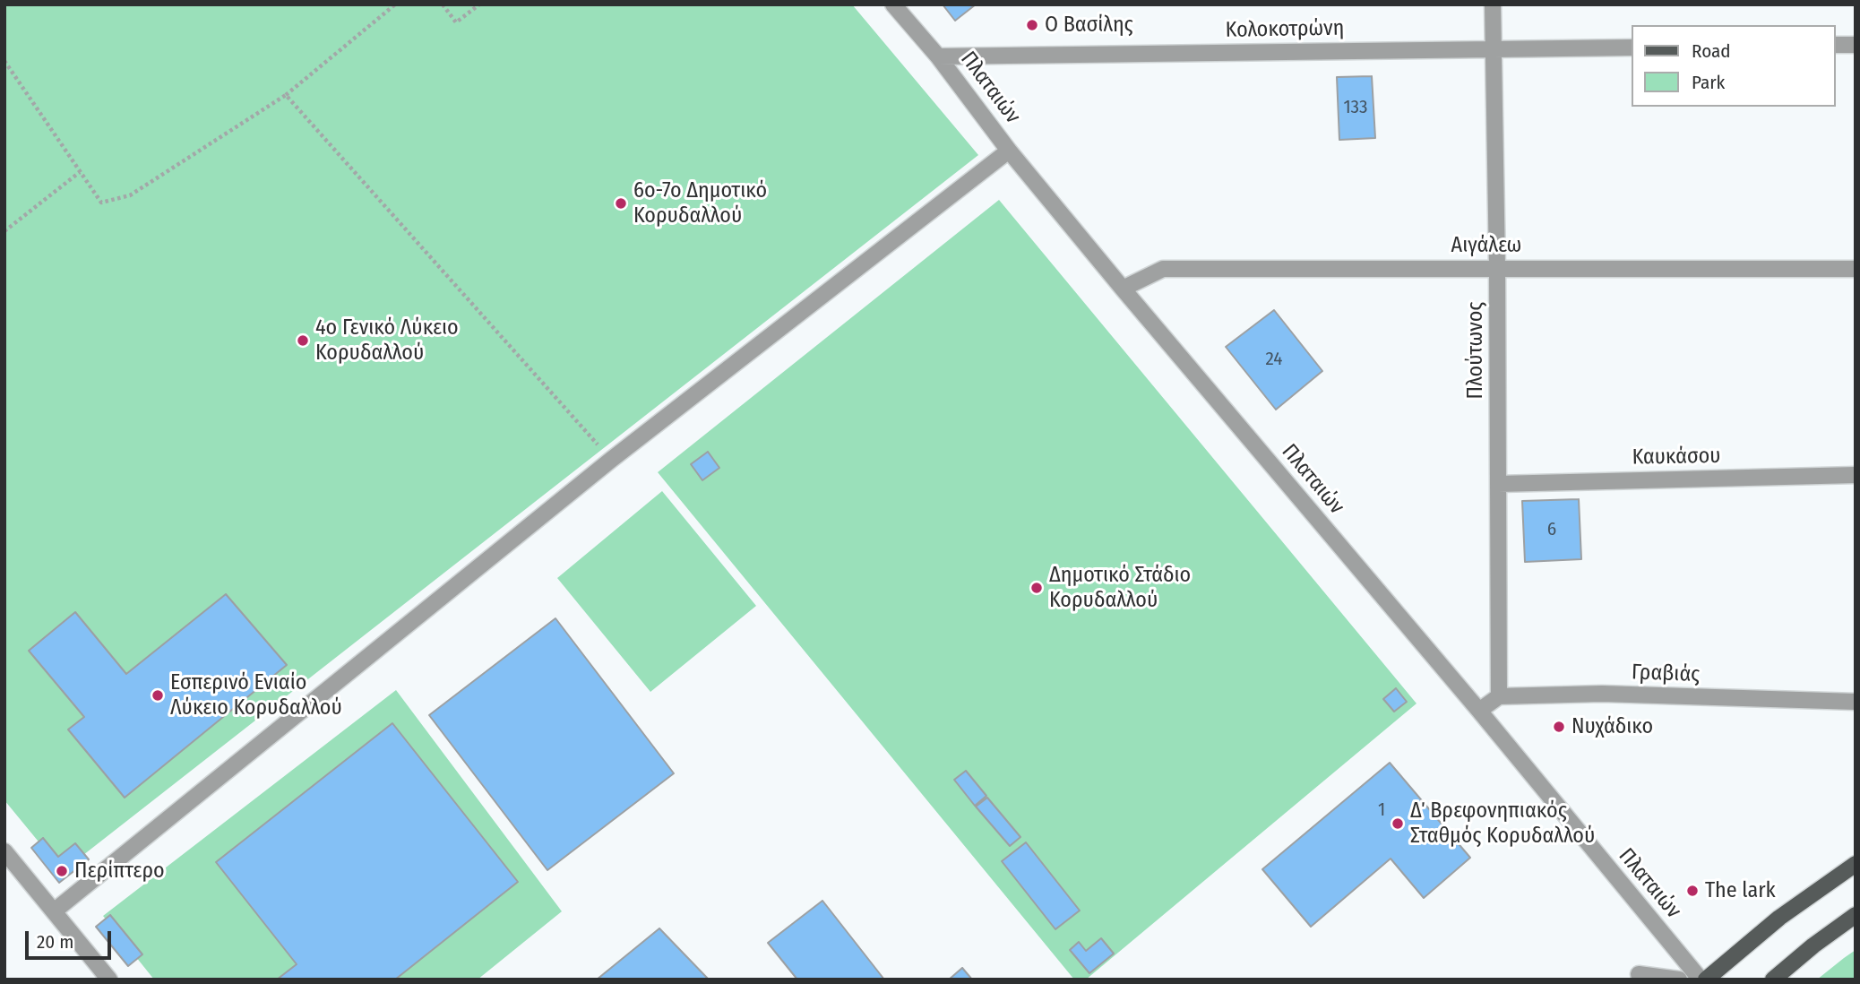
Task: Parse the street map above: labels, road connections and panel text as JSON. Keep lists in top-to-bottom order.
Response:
{
  "streets": {
    "street": [
      "Κολοκοτρώνη",
      "Πλαταιών",
      "Αιγάλεω",
      "Πλούτωνος",
      "Καυκάσου",
      "Γραβιάς"
    ]
  },
  "crossings": [
    ["Κολοκοτρώνη", "Πλαταιών"],
    ["Κολοκοτρώνη", "Πλούτωνος"],
    ["Πλαταιών", "Αιγάλεω"],
    ["Αιγάλεω", "Πλούτωνος"],
    ["Πλούτωνος", "Καυκάσου"],
    ["Πλούτωνος", "Γραβιάς"]
  ],
  "places": [
    "Ο Βασίλης",
    "6ο-7ο Δημοτικό Κορυδαλλού",
    "4ο Γενικό Λύκειο Κορυδαλλού",
    "Δημοτικό Στάδιο Κορυδαλλού",
    "Εσπερινό Ενιαίο Λύκειο Κορυδαλλού",
    "Νυχάδικο",
    "Δ΄ Βρεφονηπιακός Σταθμός Κορυδαλλού",
    "Περίπτερο",
    "The lark"
  ],
  "house_numbers": [
    "133",
    "24",
    "6",
    "1"
  ],
  "legend": ["Road", "Park"],
  "scale_bar": "20 m"
}
